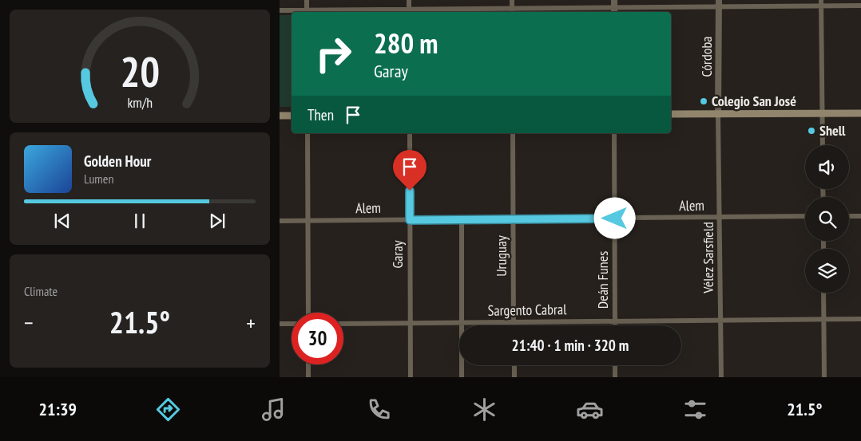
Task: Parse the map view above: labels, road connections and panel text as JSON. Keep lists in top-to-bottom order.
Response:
{
  "streets": {
    "street": [
      "Córdoba",
      "Alem",
      "Garay",
      "Uruguay",
      "Vélez Sarsfield",
      "Deán Funes",
      "Sargento Cabral"
    ]
  },
  "crossings": [
    ["Córdoba", "Vélez Sarsfield"],
    ["Alem", "Garay"],
    ["Alem", "Uruguay"],
    ["Alem", "Vélez Sarsfield"],
    ["Alem", "Deán Funes"],
    ["Garay", "Sargento Cabral"],
    ["Uruguay", "Sargento Cabral"],
    ["Vélez Sarsfield", "Sargento Cabral"],
    ["Deán Funes", "Sargento Cabral"]
  ],
  "places": ["Colegio San José", "Shell"],
  "page": {
    "turn": ["280 m", "Garay"],
    "then": "Then",
    "song": ["Golden Hour", "Lumen"],
    "tile": "Climate",
    "heat": ["−", "21.5°", "+"],
    "limit": "30",
    "trip": "21:40 · 1 min · 320 m",
    "tabs": ["21:39", "21.5°"],
    "gauge": ["20", "km/h"]
  }
}
